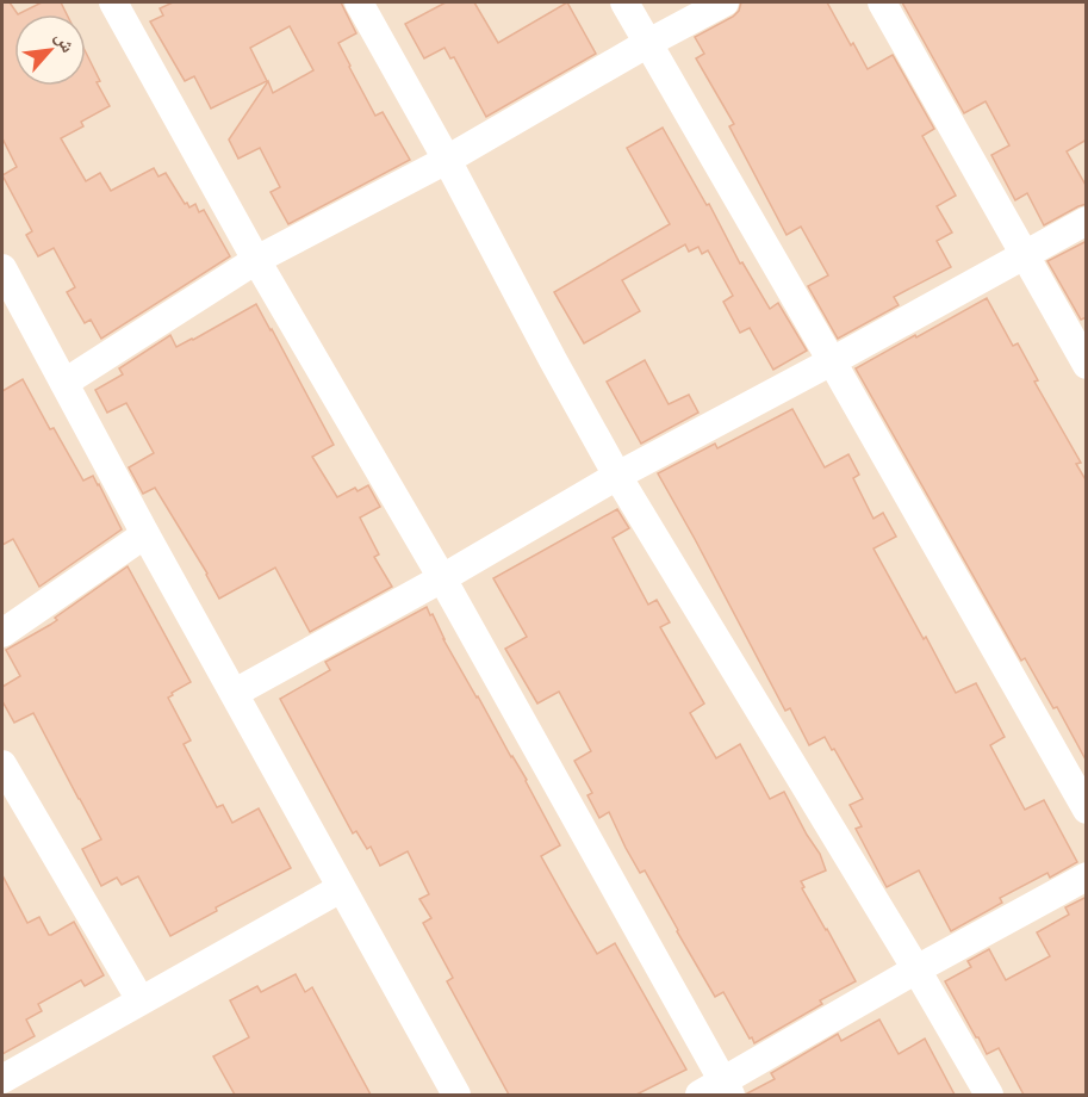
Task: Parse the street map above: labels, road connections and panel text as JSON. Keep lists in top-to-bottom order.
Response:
{
  "north": "top right"
}
